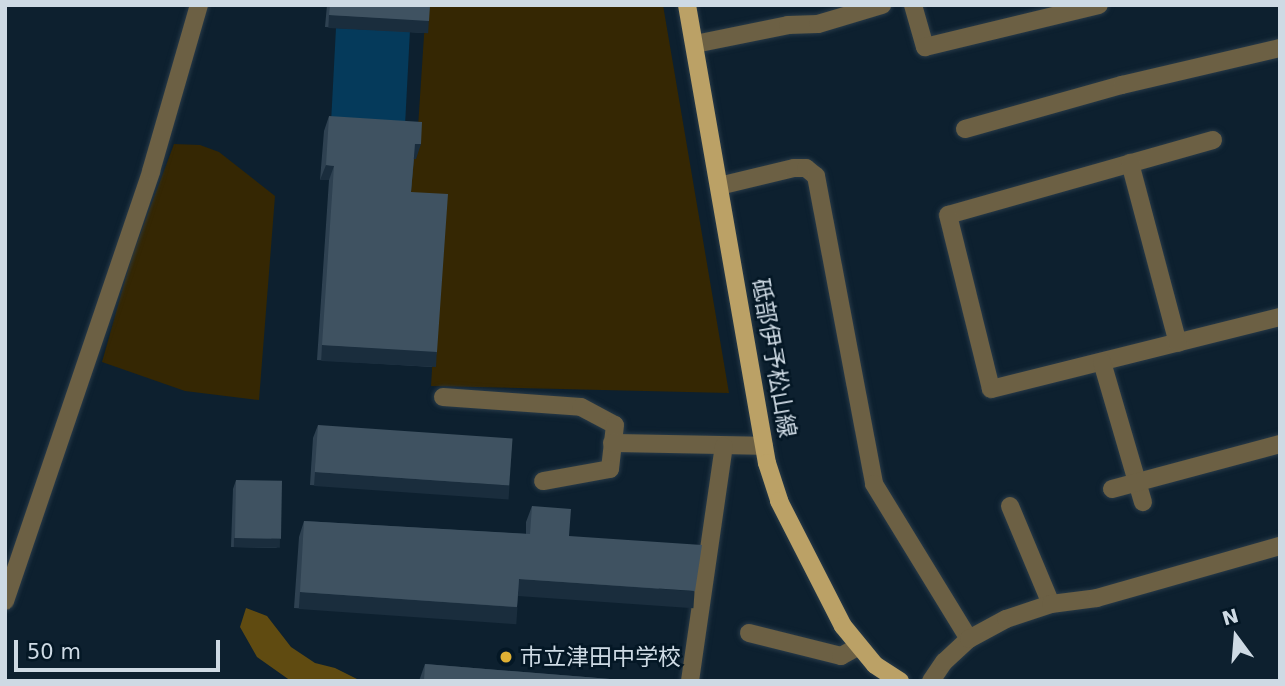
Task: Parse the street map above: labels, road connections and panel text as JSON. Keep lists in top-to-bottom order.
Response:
{
  "streets": {
    "main road": ["砥部伊予松山線"]
  },
  "places": ["市立津田中学校"],
  "scale_bar": "50 m",
  "north": "top"
}
